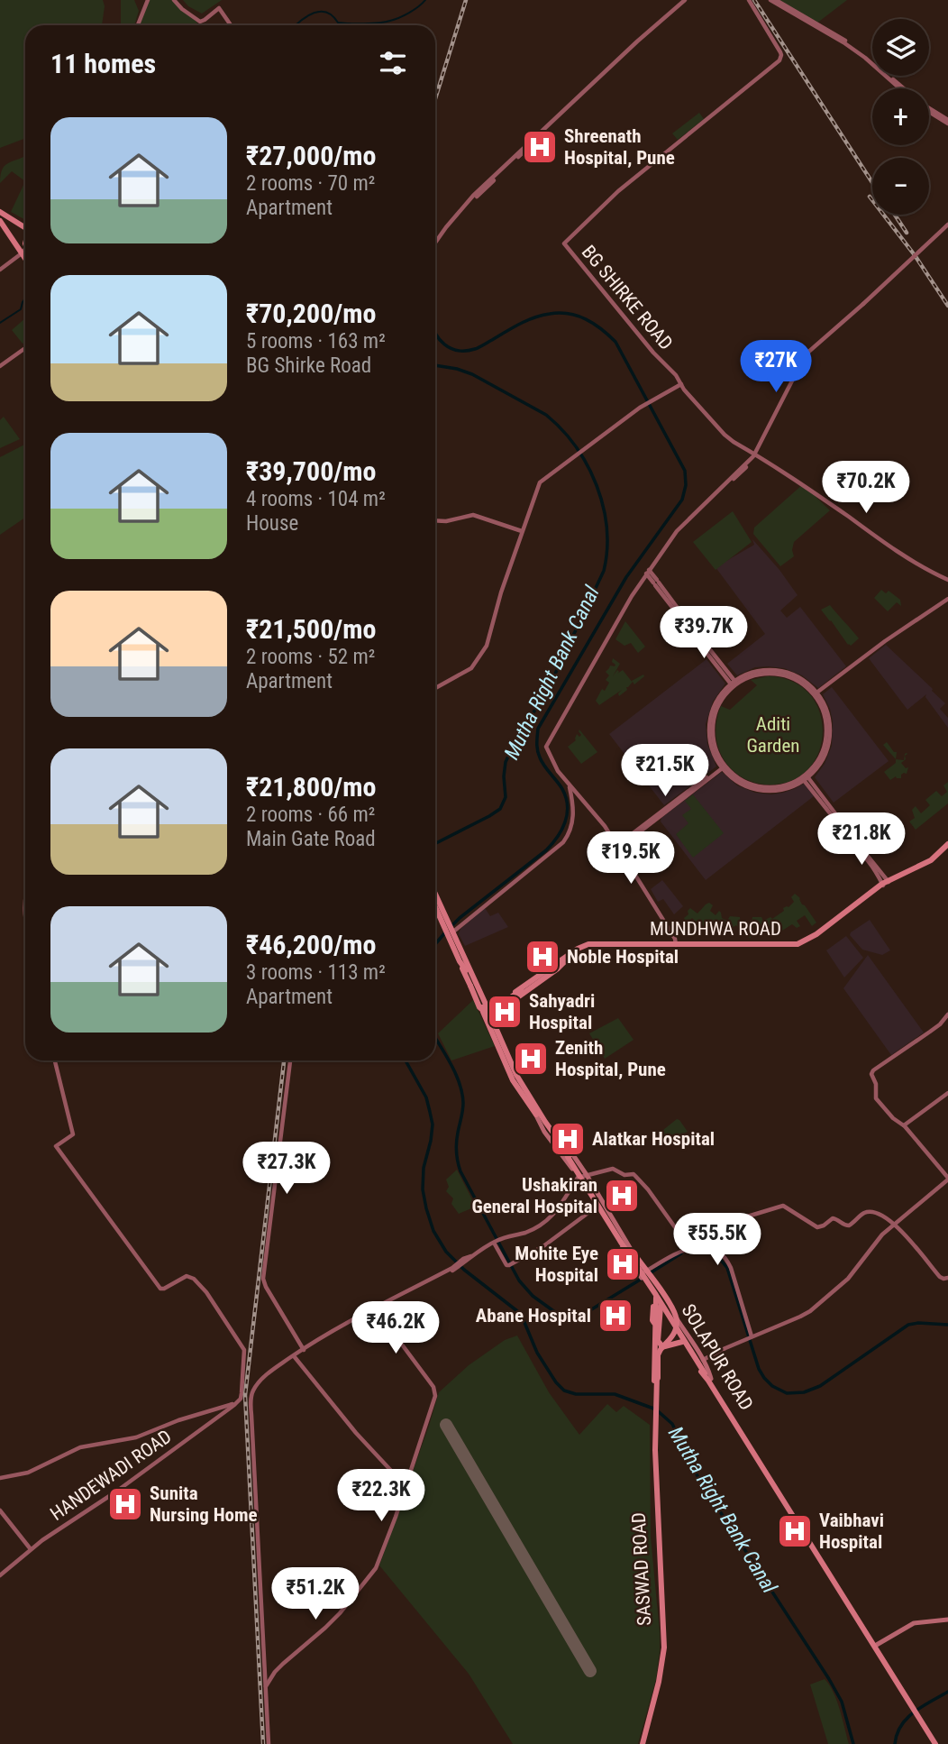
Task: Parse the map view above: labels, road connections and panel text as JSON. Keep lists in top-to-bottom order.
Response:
{
  "streets": {
    "highway": ["MUNDHWA ROAD", "SOLAPUR ROAD", "SASWAD ROAD"],
    "street": ["BG SHIRKE ROAD", "HANDEWADI ROAD"]
  },
  "water": ["Mutha Right Bank Canal"],
  "parks": ["Aditi Garden"],
  "places": {
    "hospital": [
      "Shreenath Hospital, Pune",
      "Noble Hospital",
      "Sahyadri Hospital",
      "Zenith Hospital, Pune",
      "Alatkar Hospital",
      "Ushakiran General Hospital",
      "Mohite Eye Hospital",
      "Abane Hospital",
      "Sunita Nursing Home",
      "Vaibhavi Hospital"
    ]
  },
  "page": {
    "map_buttons": ["+", "−"],
    "heading": "11 homes",
    "list": [
      {
        "name": "₹27,000/mo",
        "note": "2 rooms · 70 m² · Apartment"
      },
      {
        "name": "₹70,200/mo",
        "note": "5 rooms · 163 m² · BG Shirke Road"
      },
      {
        "name": "₹39,700/mo",
        "note": "4 rooms · 104 m² · House"
      },
      {
        "name": "₹21,500/mo",
        "note": "2 rooms · 52 m² · Apartment"
      },
      {
        "name": "₹21,800/mo",
        "note": "2 rooms · 66 m² · Main Gate Road"
      },
      {
        "name": "₹46,200/mo",
        "note": "3 rooms · 113 m² · Apartment"
      }
    ],
    "price": [
      "₹27K",
      "₹70.2K",
      "₹39.7K",
      "₹21.5K",
      "₹21.8K",
      "₹19.5K",
      "₹27.3K",
      "₹55.5K",
      "₹46.2K",
      "₹22.3K",
      "₹51.2K"
    ]
  }
}
